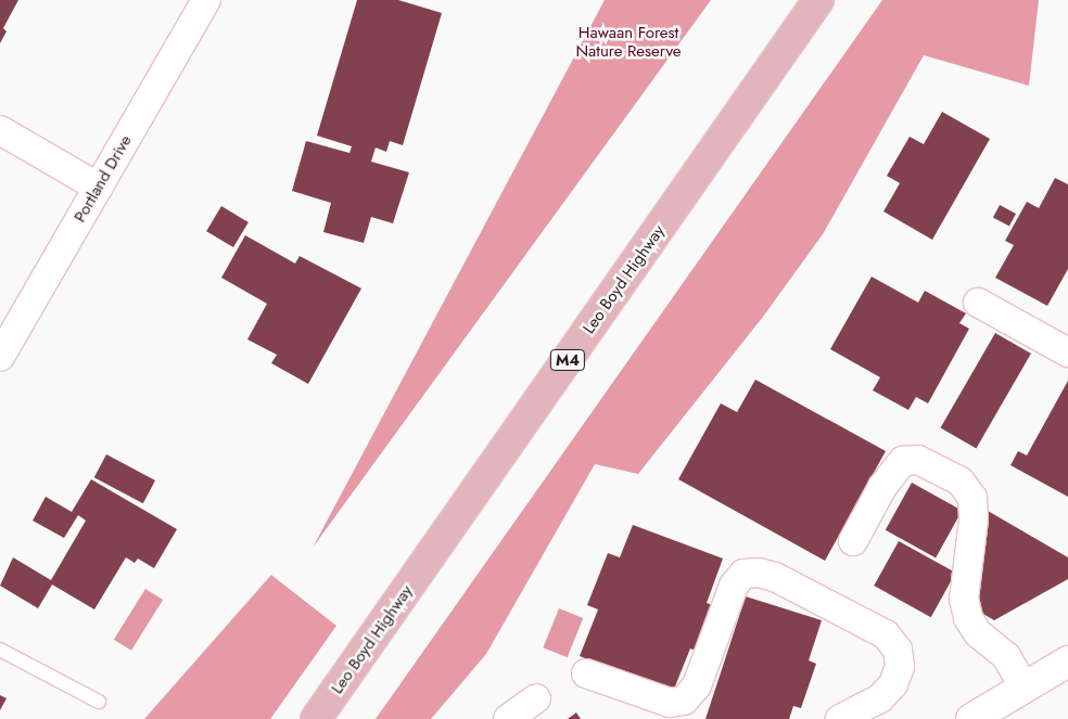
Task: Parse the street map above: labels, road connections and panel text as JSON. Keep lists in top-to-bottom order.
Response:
{
  "streets": {
    "main road": ["Leo Boyd Highway", "M4"],
    "street": ["Portland Drive"]
  },
  "parks": ["Hawaan Forest Nature Reserve"]
}
